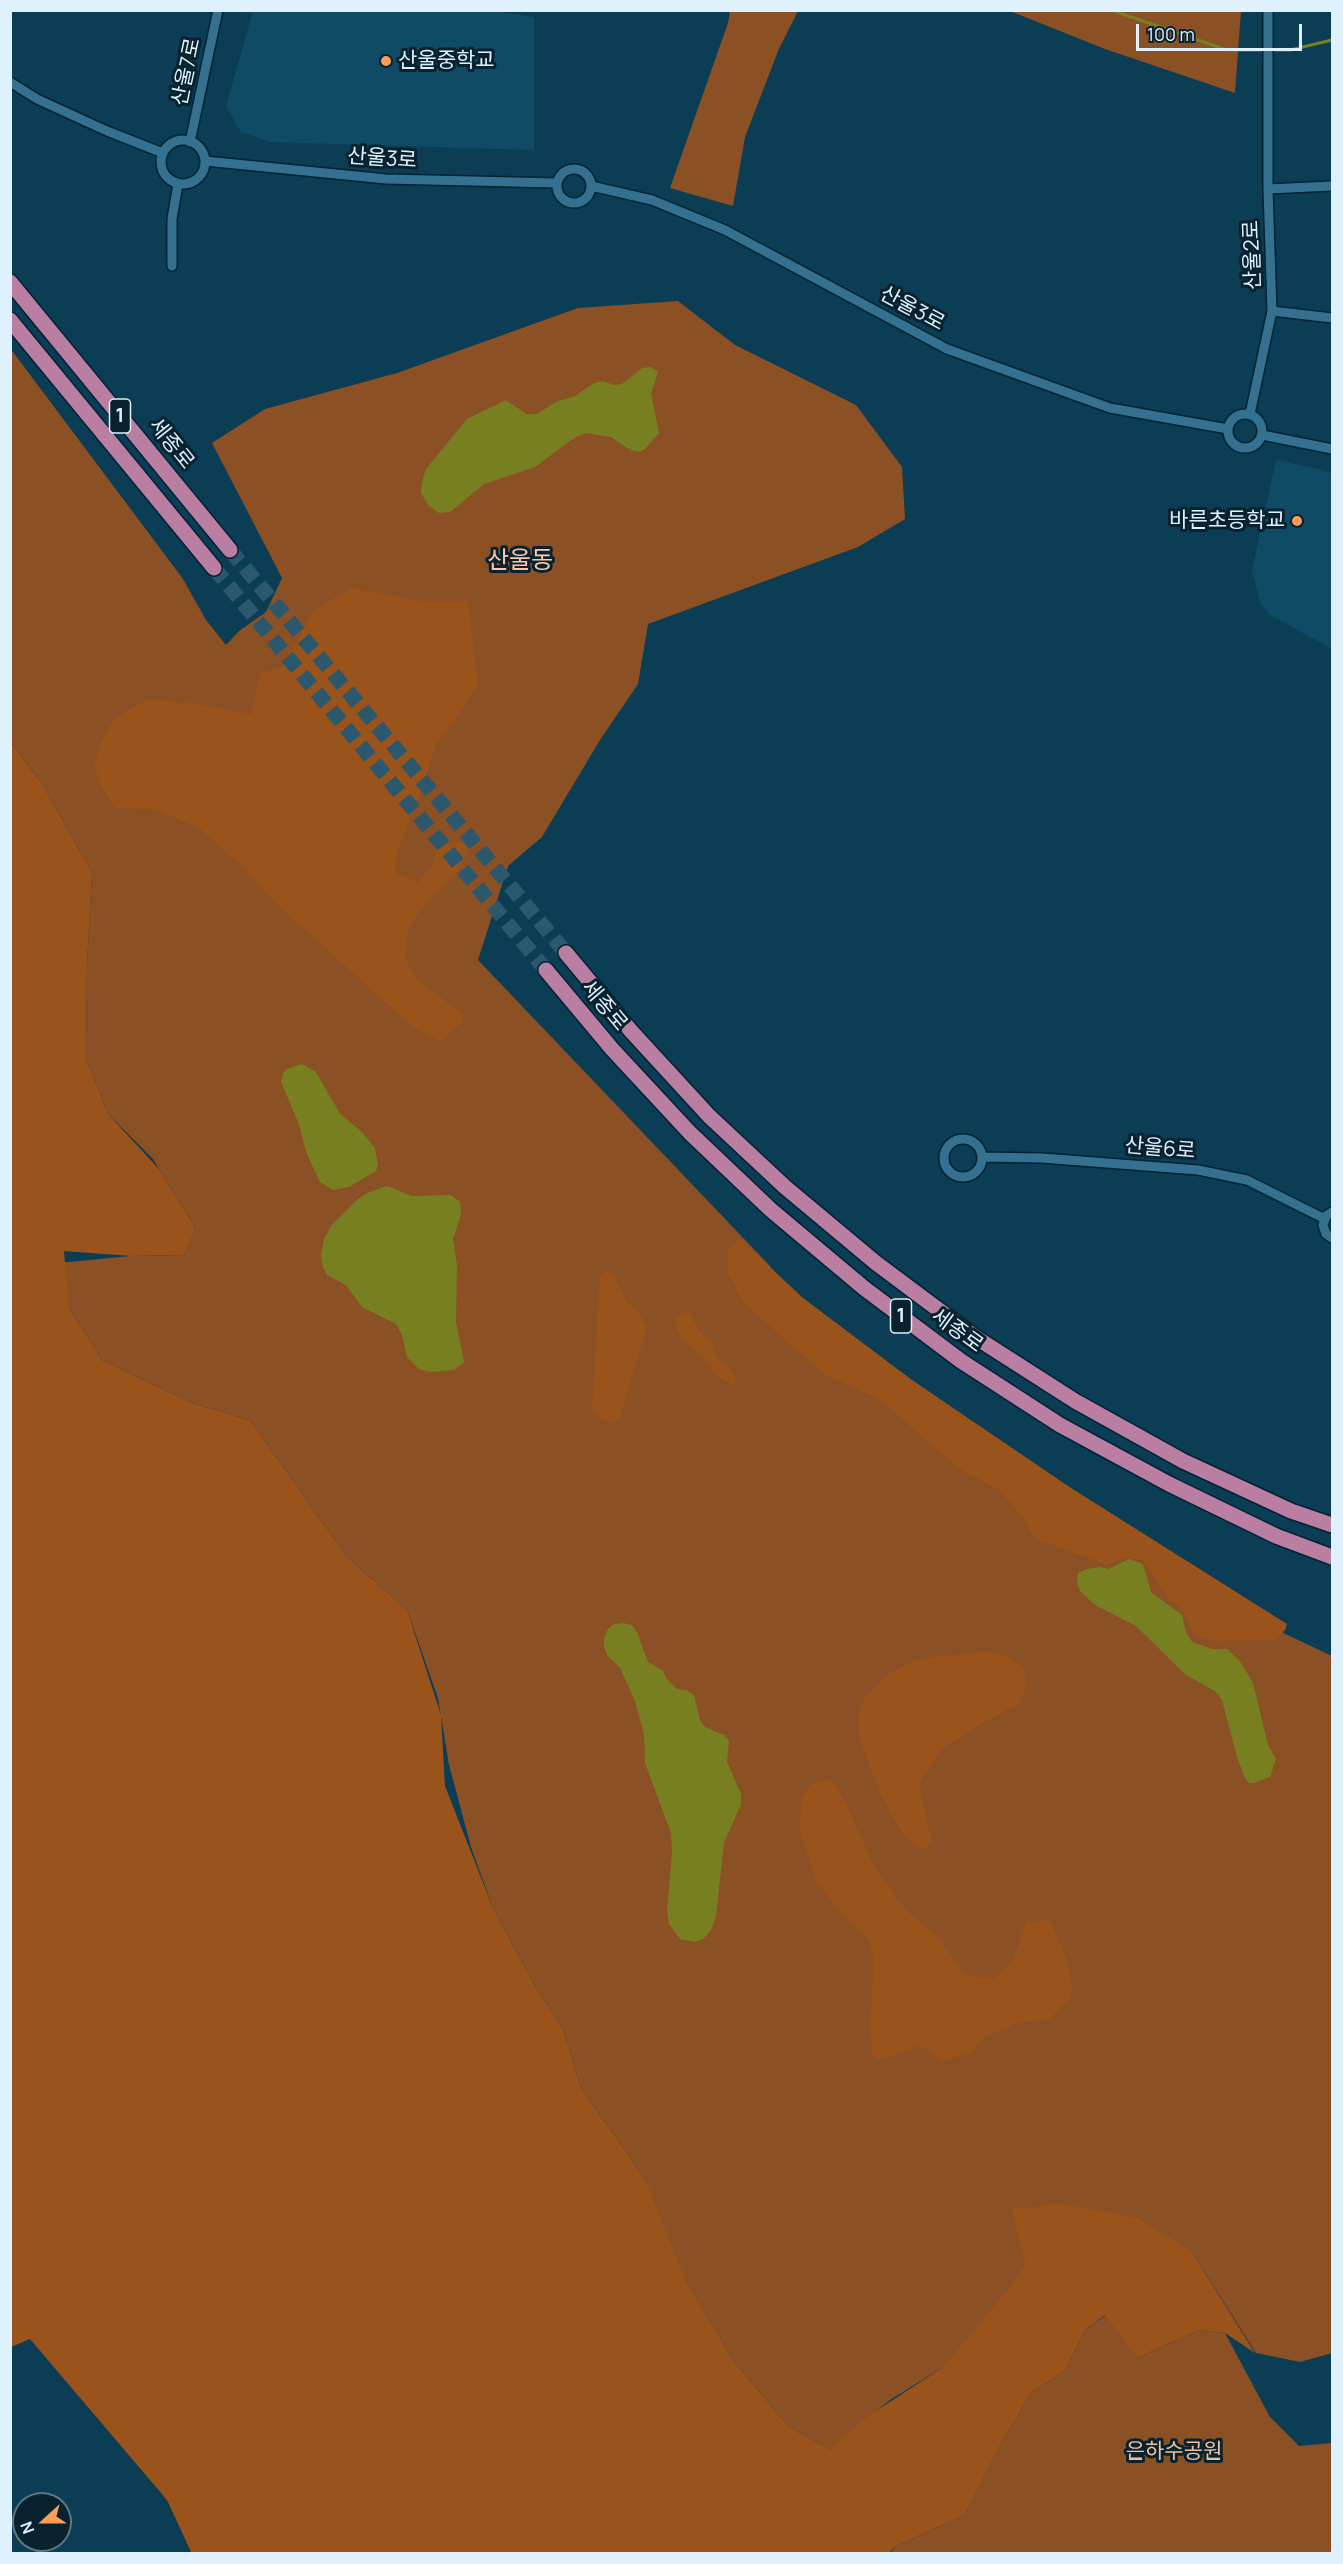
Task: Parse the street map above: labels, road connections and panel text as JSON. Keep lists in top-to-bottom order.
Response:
{
  "streets": {
    "highway": ["1", "세종로"],
    "street": [
      "산울7로",
      "산울3로",
      "산울2로",
      "산울6로"
    ]
  },
  "crossings": [
    ["산울7로", "산울3로"],
    ["산울3로", "산울2로"]
  ],
  "districts": ["산울동"],
  "parks": ["은하수공원"],
  "places": ["산울중학교", "바른초등학교"],
  "scale_bar": "100 m",
  "north": "left"
}
